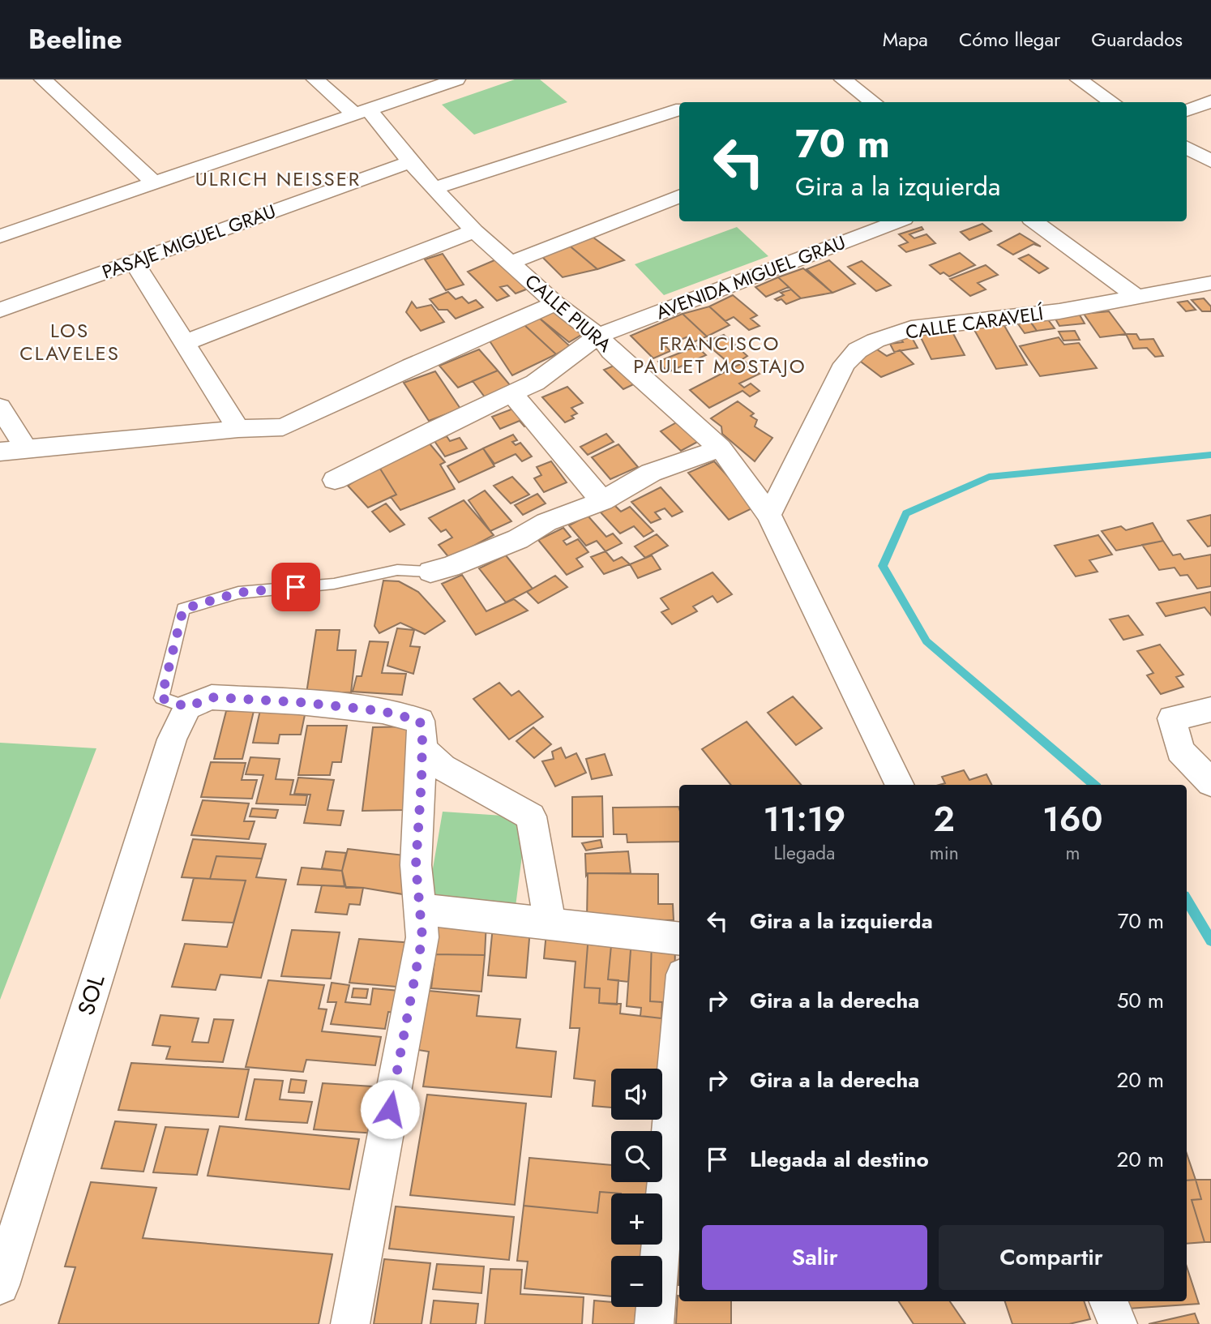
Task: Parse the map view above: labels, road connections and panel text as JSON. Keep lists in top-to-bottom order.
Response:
{
  "streets": {
    "street": [
      "PASAJE MIGUEL GRAU",
      "AVENIDA MIGUEL GRAU",
      "CALLE PIURA",
      "CALLE CARAVELÍ",
      "SOL"
    ]
  },
  "crossings": [
    ["PASAJE MIGUEL GRAU", "CALLE PIURA"],
    ["AVENIDA MIGUEL GRAU", "CALLE PIURA"],
    ["CALLE PIURA", "CALLE CARAVELÍ"]
  ],
  "districts": ["ULRICH NEISSER", "LOS CLAVELES", "FRANCISCO PAULET MOSTAJO"],
  "page": {
    "header": "Beeline",
    "nav": ["Mapa", "Cómo llegar", "Guardados"],
    "turn": ["70 m", "Gira a la izquierda"],
    "eta": [
      "11:19",
      "Llegada",
      "2",
      "min",
      "160",
      "m"
    ],
    "list": [
      {
        "name": "Gira a la izquierda",
        "value": "70 m"
      },
      {
        "name": "Gira a la derecha",
        "value": "50 m"
      },
      {
        "name": "Gira a la derecha",
        "value": "20 m"
      },
      {
        "name": "Llegada al destino",
        "value": "20 m"
      }
    ],
    "map_buttons": ["+", "−"],
    "buttons": ["Salir", "Compartir"]
  }
}
